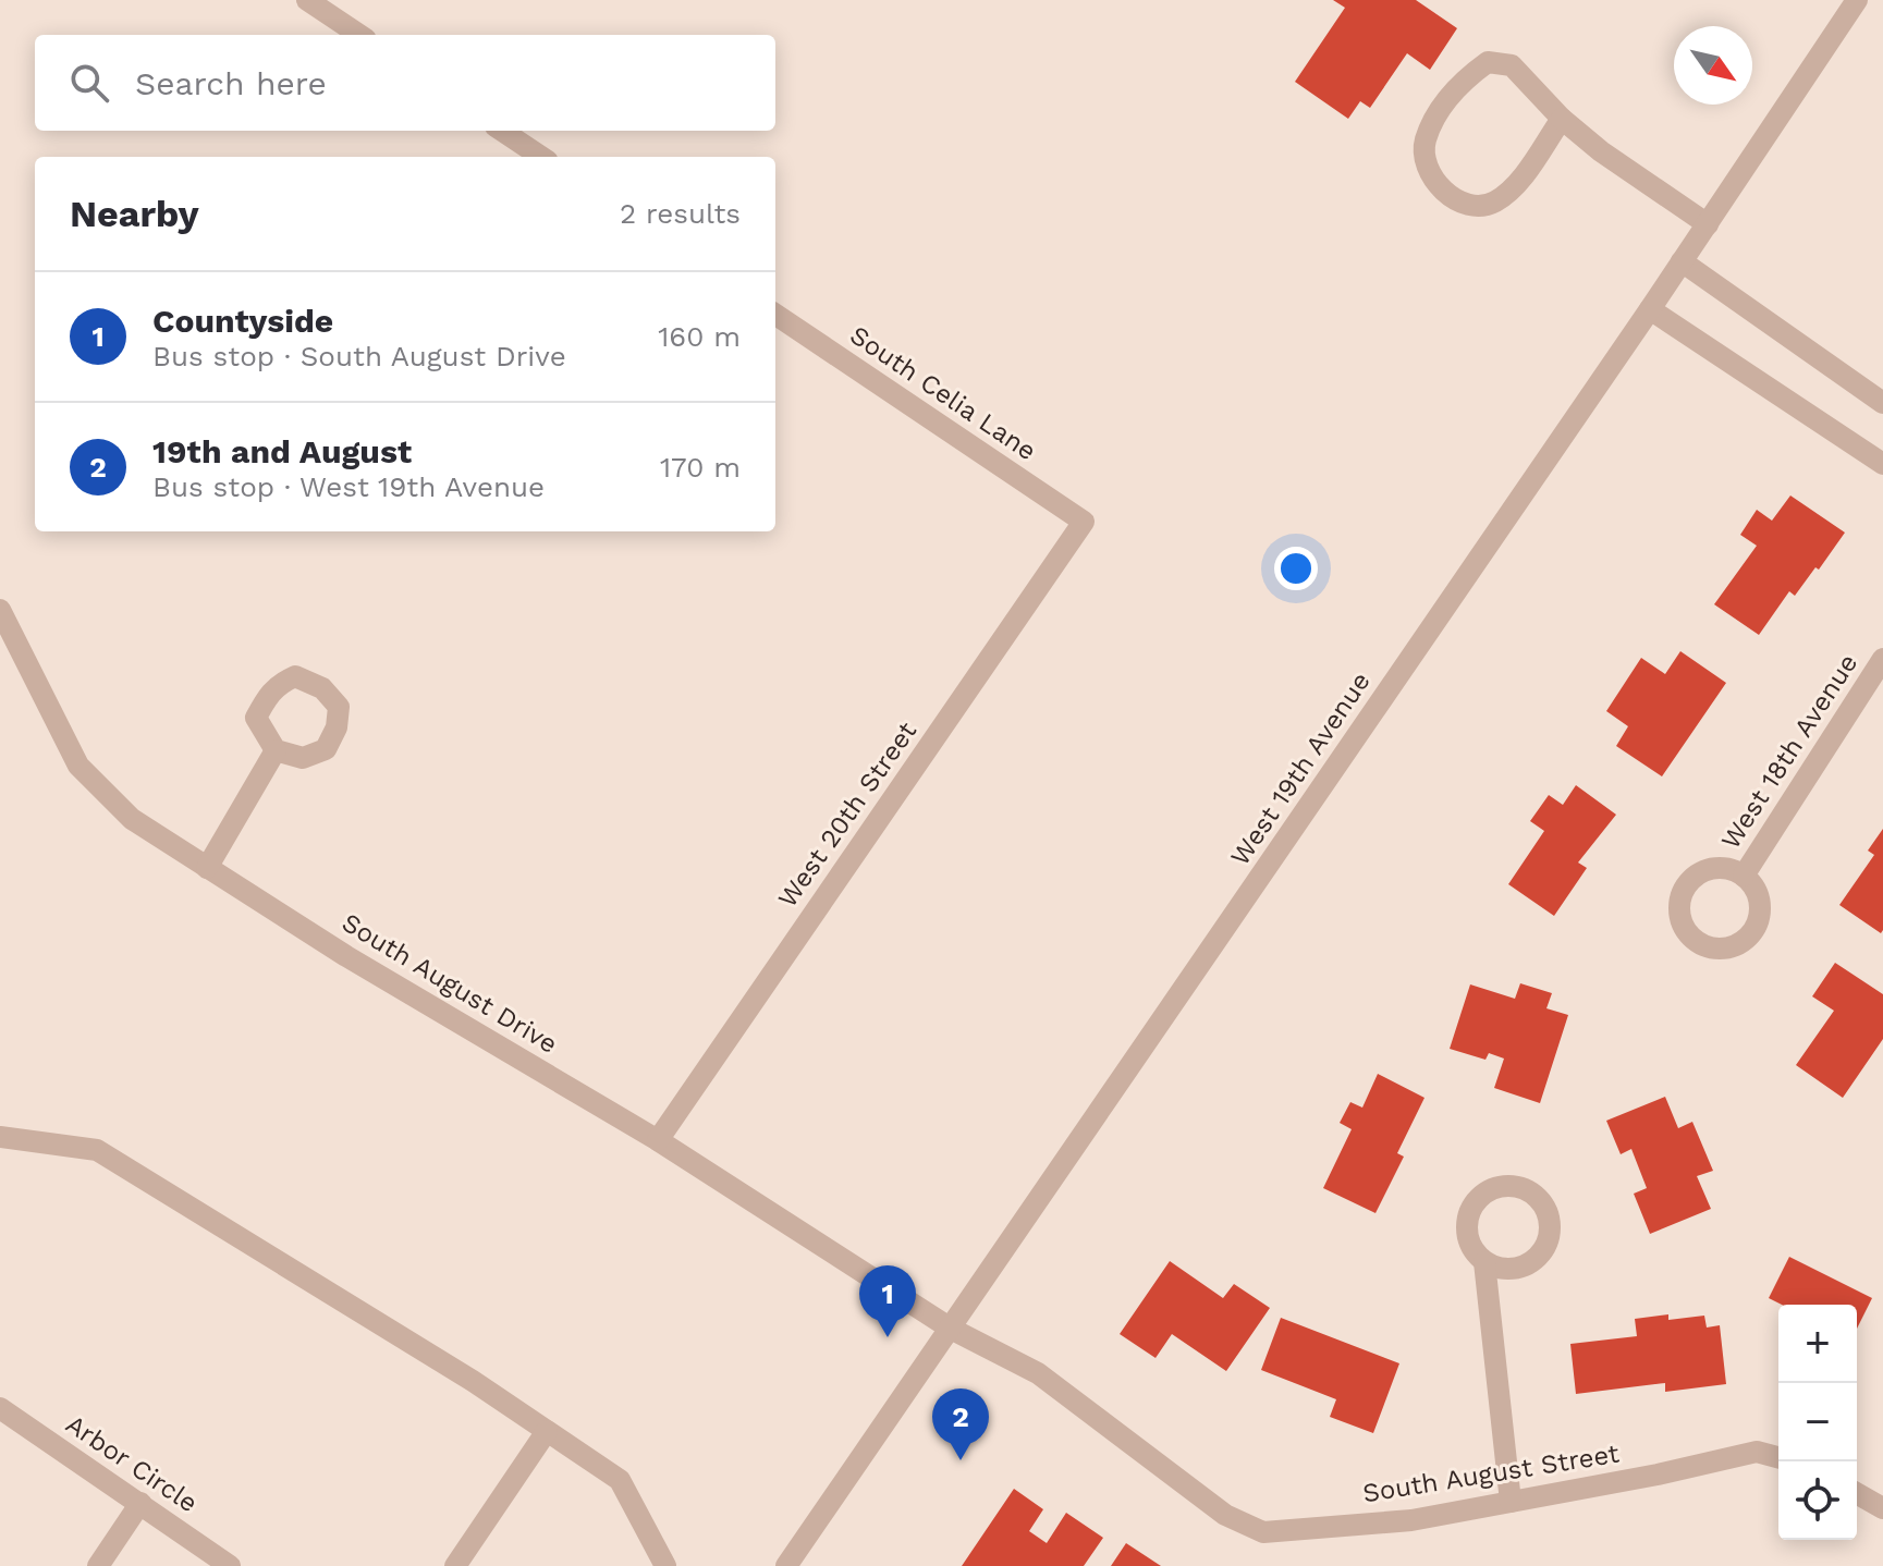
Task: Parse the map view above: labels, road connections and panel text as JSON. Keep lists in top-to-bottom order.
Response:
{
  "streets": {
    "street": [
      "South Celia Lane",
      "West 18th Avenue",
      "West 19th Avenue",
      "West 20th Street",
      "South August Drive",
      "Arbor Circle",
      "South August Street"
    ]
  },
  "crossings": [
    ["South Celia Lane", "West 20th Street"],
    ["West 19th Avenue", "South August Drive"],
    ["West 19th Avenue", "South August Street"],
    ["West 20th Street", "South August Drive"],
    ["South August Drive", "South August Street"]
  ],
  "north": "bottom right",
  "page": {
    "search": "Search here",
    "heading": ["Nearby", "2 results"],
    "list": [
      {
        "mark": "1",
        "name": "Countyside",
        "note": "Bus stop · South August Drive",
        "value": "160 m"
      },
      {
        "mark": "2",
        "name": "19th and August",
        "note": "Bus stop · West 19th Avenue",
        "value": "170 m"
      }
    ],
    "pins": ["1", "2"],
    "map_buttons": ["+", "−"]
  }
}
